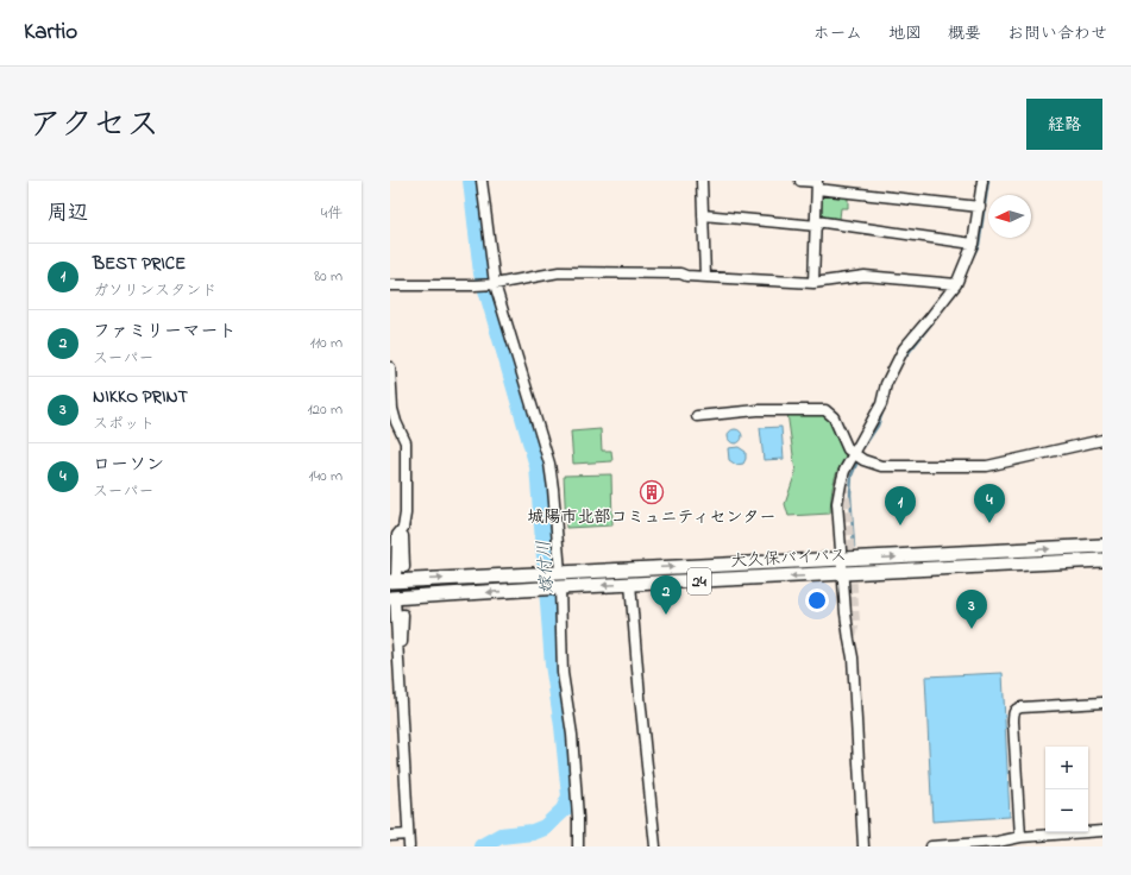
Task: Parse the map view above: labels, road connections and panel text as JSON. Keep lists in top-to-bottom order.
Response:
{
  "streets": {
    "highway": ["大久保バイパス", "24"]
  },
  "water": ["嫁付川"],
  "places": {
    "building": ["城陽市北部コミュニティセンター"]
  },
  "north": "left",
  "page": {
    "header": "Kartio",
    "nav": [
      "ホーム",
      "地図",
      "概要",
      "お問い合わせ"
    ],
    "title": "アクセス",
    "buttons": "経路",
    "heading": ["周辺", "4件"],
    "list": [
      {
        "mark": "1",
        "name": "BEST PRICE",
        "note": "ガソリンスタンド",
        "value": "80 m"
      },
      {
        "mark": "2",
        "name": "ファミリーマート",
        "note": "スーパー",
        "value": "110 m"
      },
      {
        "mark": "3",
        "name": "NIKKO PRINT",
        "note": "スポット",
        "value": "120 m"
      },
      {
        "mark": "4",
        "name": "ローソン",
        "note": "スーパー",
        "value": "140 m"
      }
    ],
    "pins": [
      "4",
      "1",
      "2",
      "3"
    ],
    "map_buttons": ["+", "−"]
  }
}
